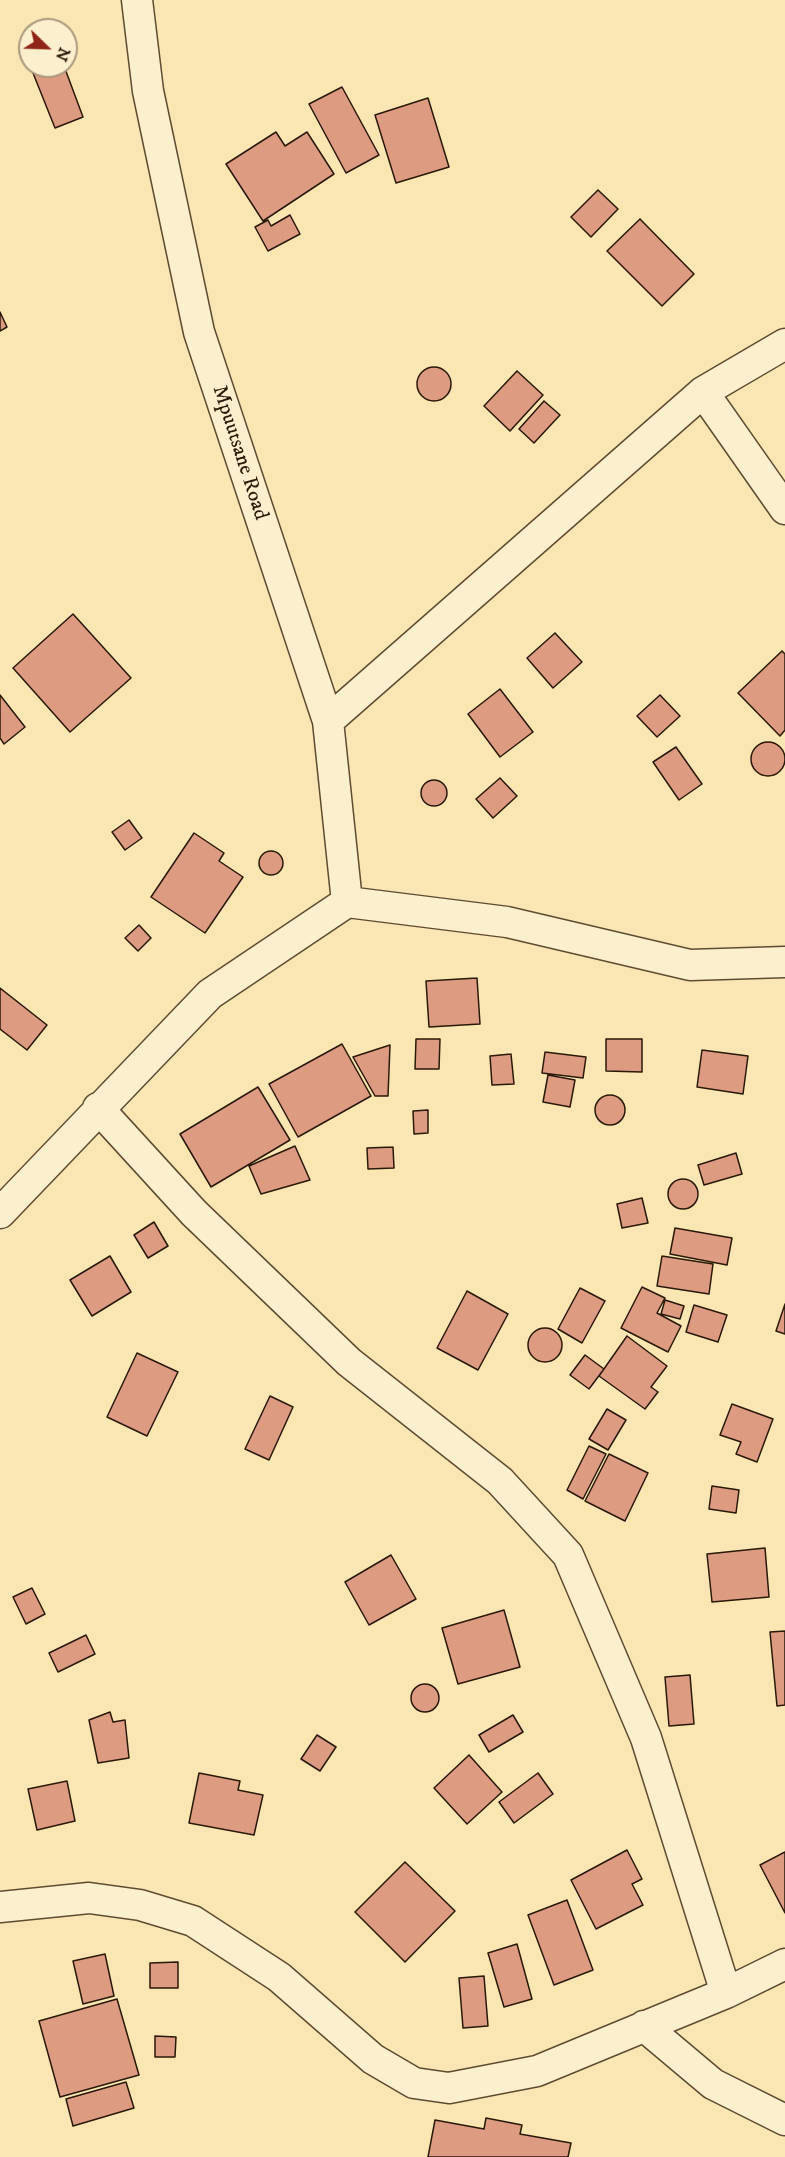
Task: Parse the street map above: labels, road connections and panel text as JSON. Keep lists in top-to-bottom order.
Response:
{
  "streets": {
    "street": ["Mpuutsane Road"]
  },
  "north": "bottom right"
}
